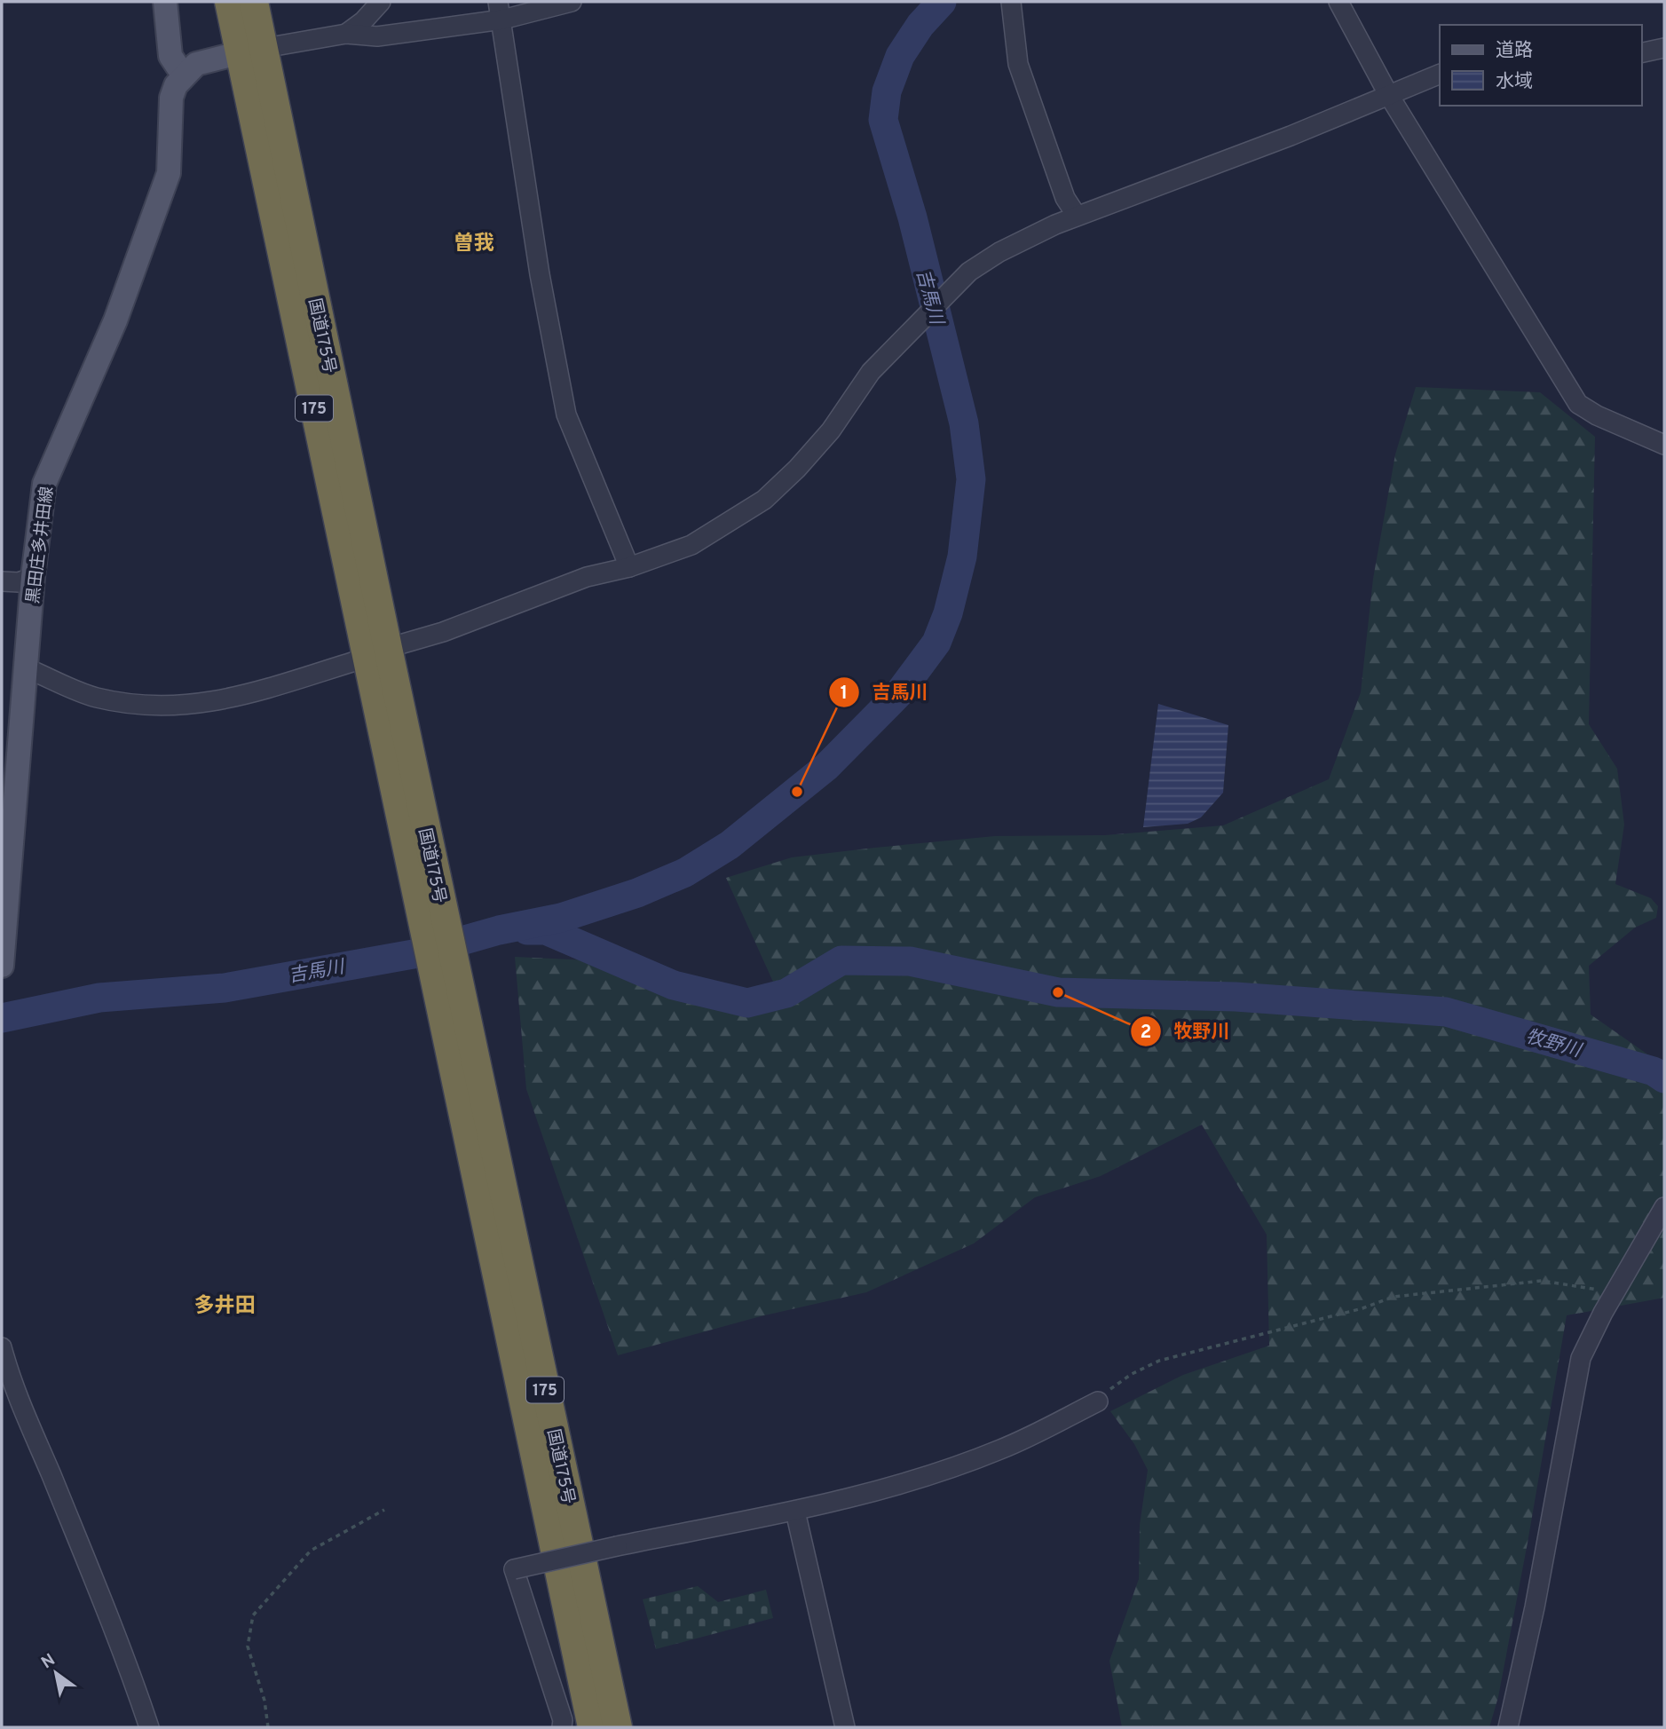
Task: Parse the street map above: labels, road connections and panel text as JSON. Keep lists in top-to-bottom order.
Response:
{
  "streets": {
    "highway": ["国道175号", "175"],
    "main road": ["黒田庄多井田線"]
  },
  "districts": ["曽我", "多井田"],
  "water": ["吉馬川", "牧野川"],
  "places": ["吉馬川", "牧野川"],
  "legend": ["道路", "水域"],
  "north": "top left"
}
